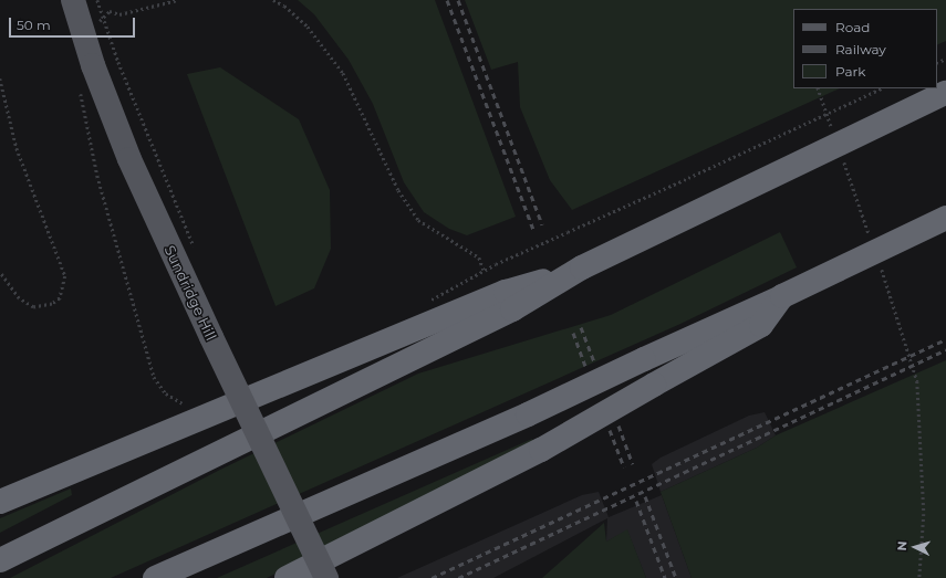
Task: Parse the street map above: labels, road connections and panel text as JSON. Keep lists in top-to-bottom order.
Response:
{
  "streets": {
    "main road": ["Sundridge Hill"]
  },
  "legend": ["Road", "Railway", "Park"],
  "scale_bar": "50 m",
  "north": "left"
}
